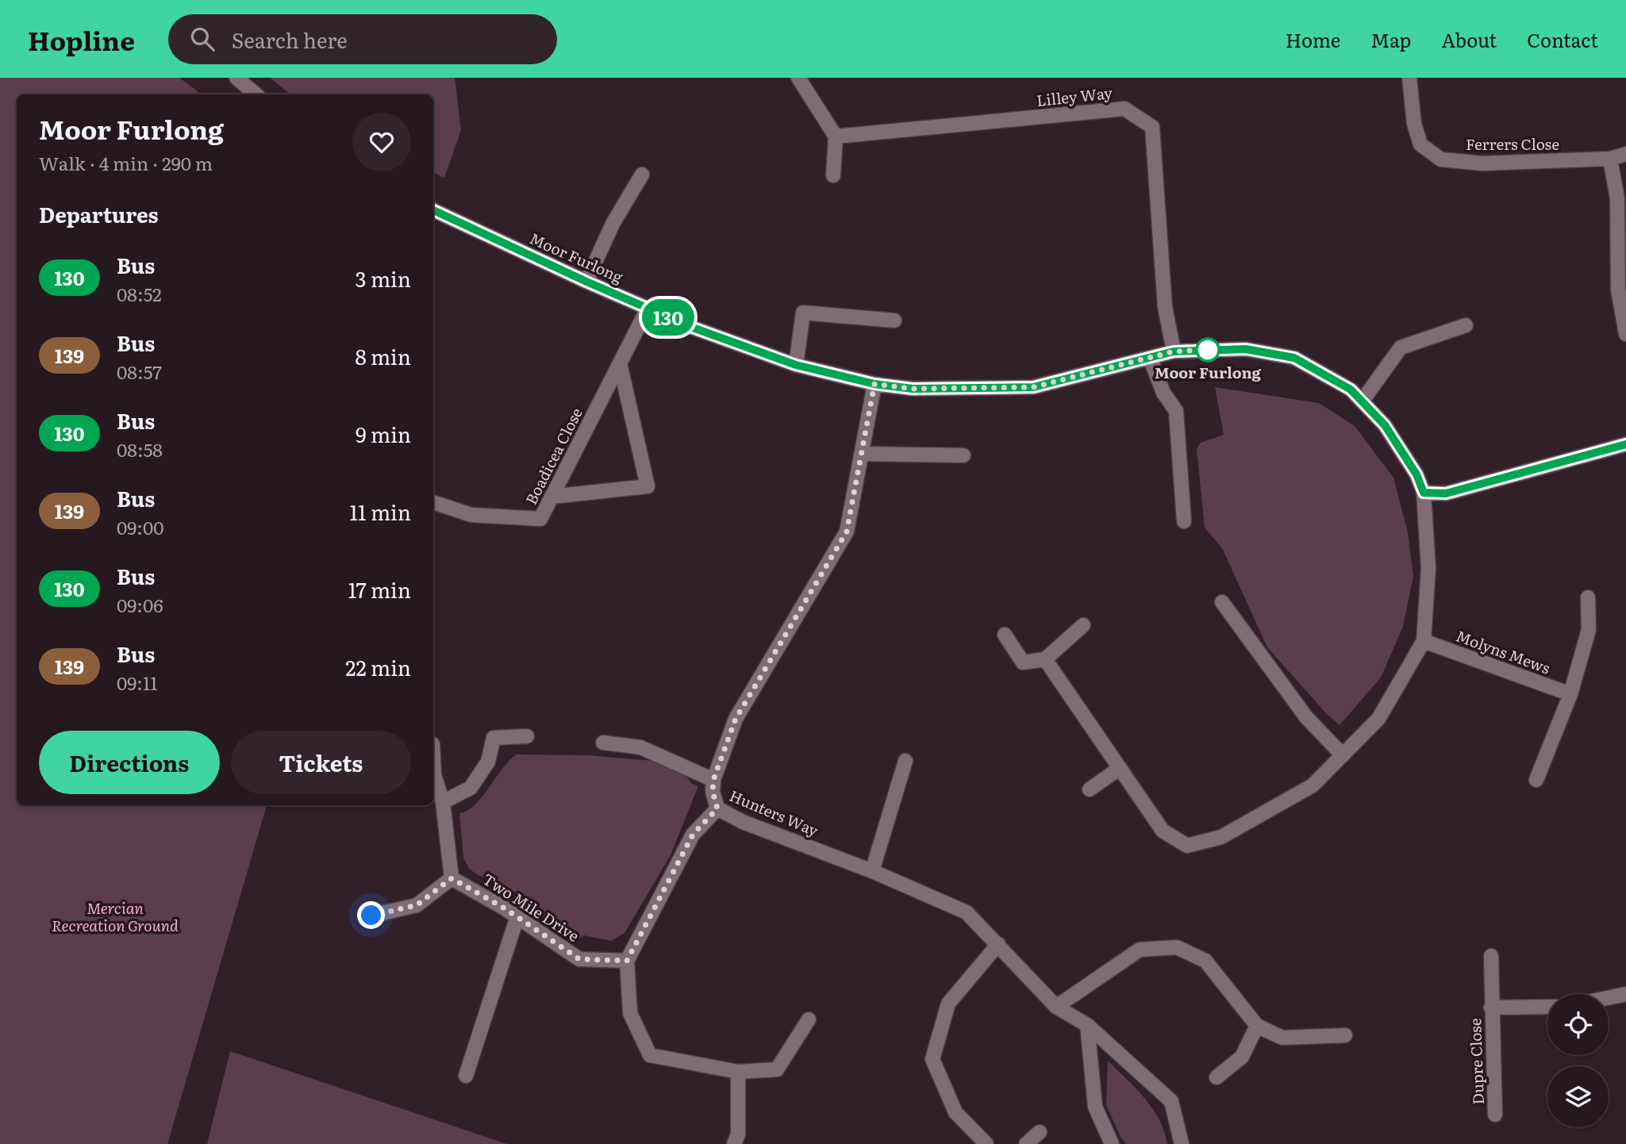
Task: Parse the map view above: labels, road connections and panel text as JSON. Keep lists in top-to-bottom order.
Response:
{
  "streets": {
    "street": [
      "Lilley Way",
      "Ferrers Close",
      "Moor Furlong",
      "Boadicea Close",
      "Molyns Mews",
      "Hunters Way",
      "Two Mile Drive",
      "Dupre Close"
    ]
  },
  "crossings": [
    ["Lilley Way", "Moor Furlong"],
    ["Moor Furlong", "Boadicea Close"],
    ["Moor Furlong", "Hunters Way"]
  ],
  "parks": ["Mercian Recreation Ground"],
  "places": ["Moor Furlong"],
  "lines": ["bus line 130"],
  "page": {
    "header": "Hopline",
    "search": "Search here",
    "nav": [
      "Home",
      "Map",
      "About",
      "Contact"
    ],
    "on_map": "130",
    "heading": [
      ["Moor Furlong", "Walk · 4 min · 290 m"],
      "Departures"
    ],
    "list": [
      {
        "mark": "130",
        "name": "Bus",
        "note": "08:52",
        "value": "3 min"
      },
      {
        "mark": "139",
        "name": "Bus",
        "note": "08:57",
        "value": "8 min"
      },
      {
        "mark": "130",
        "name": "Bus",
        "note": "08:58",
        "value": "9 min"
      },
      {
        "mark": "139",
        "name": "Bus",
        "note": "09:00",
        "value": "11 min"
      },
      {
        "mark": "130",
        "name": "Bus",
        "note": "09:06",
        "value": "17 min"
      },
      {
        "mark": "139",
        "name": "Bus",
        "note": "09:11",
        "value": "22 min"
      }
    ],
    "buttons": ["Directions", "Tickets"]
  }
}
